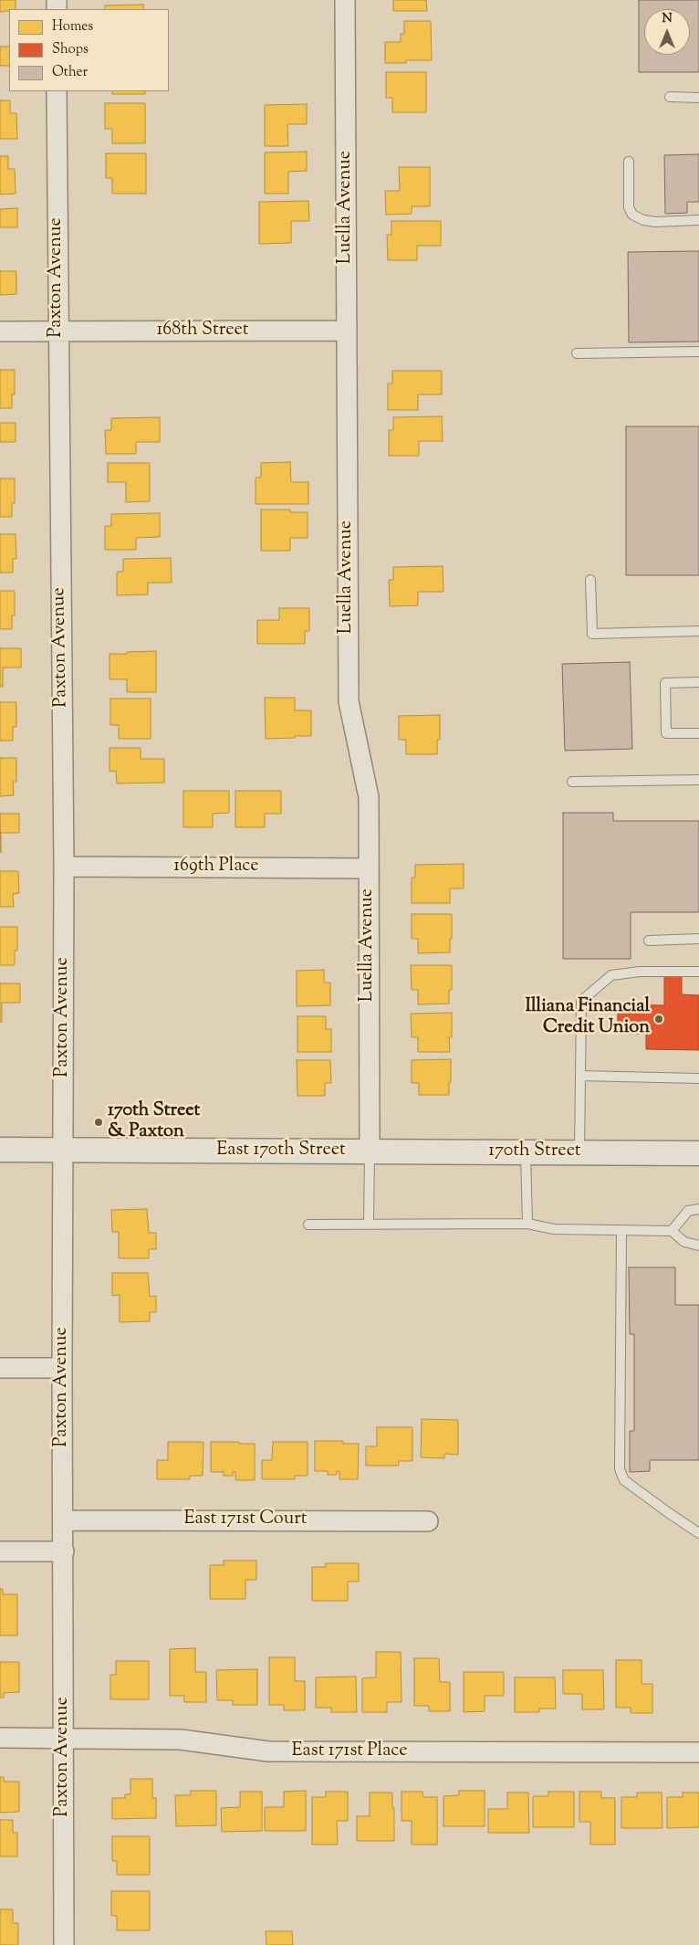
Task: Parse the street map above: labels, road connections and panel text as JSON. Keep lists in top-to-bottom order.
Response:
{
  "streets": {
    "street": [
      "Luella Avenue",
      "Paxton Avenue",
      "168th Street",
      "169th Place",
      "East 170th Street",
      "170th Street",
      "East 171st Court",
      "East 171st Place"
    ]
  },
  "crossings": [
    ["Luella Avenue", "168th Street"],
    ["Luella Avenue", "169th Place"],
    ["Luella Avenue", "East 170th Street"],
    ["Luella Avenue", "170th Street"],
    ["Paxton Avenue", "168th Street"],
    ["Paxton Avenue", "169th Place"],
    ["Paxton Avenue", "East 170th Street"],
    ["Paxton Avenue", "East 171st Court"],
    ["Paxton Avenue", "East 171st Place"],
    ["East 170th Street", "170th Street"]
  ],
  "places": ["Illiana Financial Credit Union", "170th Street & Paxton"],
  "legend": ["Homes", "Shops", "Other"],
  "north": "top"
}
